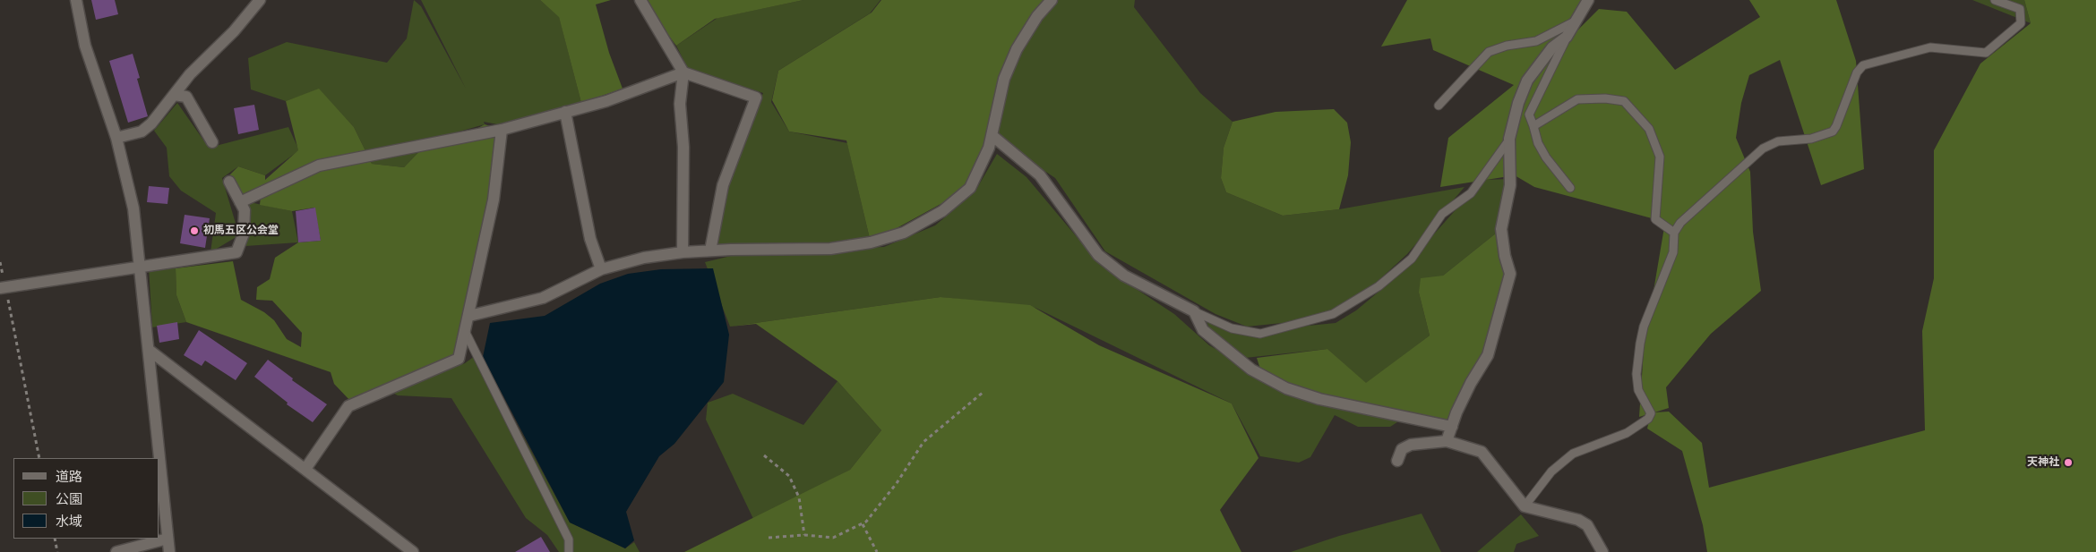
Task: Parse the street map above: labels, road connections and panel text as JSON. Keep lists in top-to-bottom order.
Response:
{
  "places": ["初馬五区公会堂", "天神社"],
  "legend": ["道路", "公園", "水域"]
}
